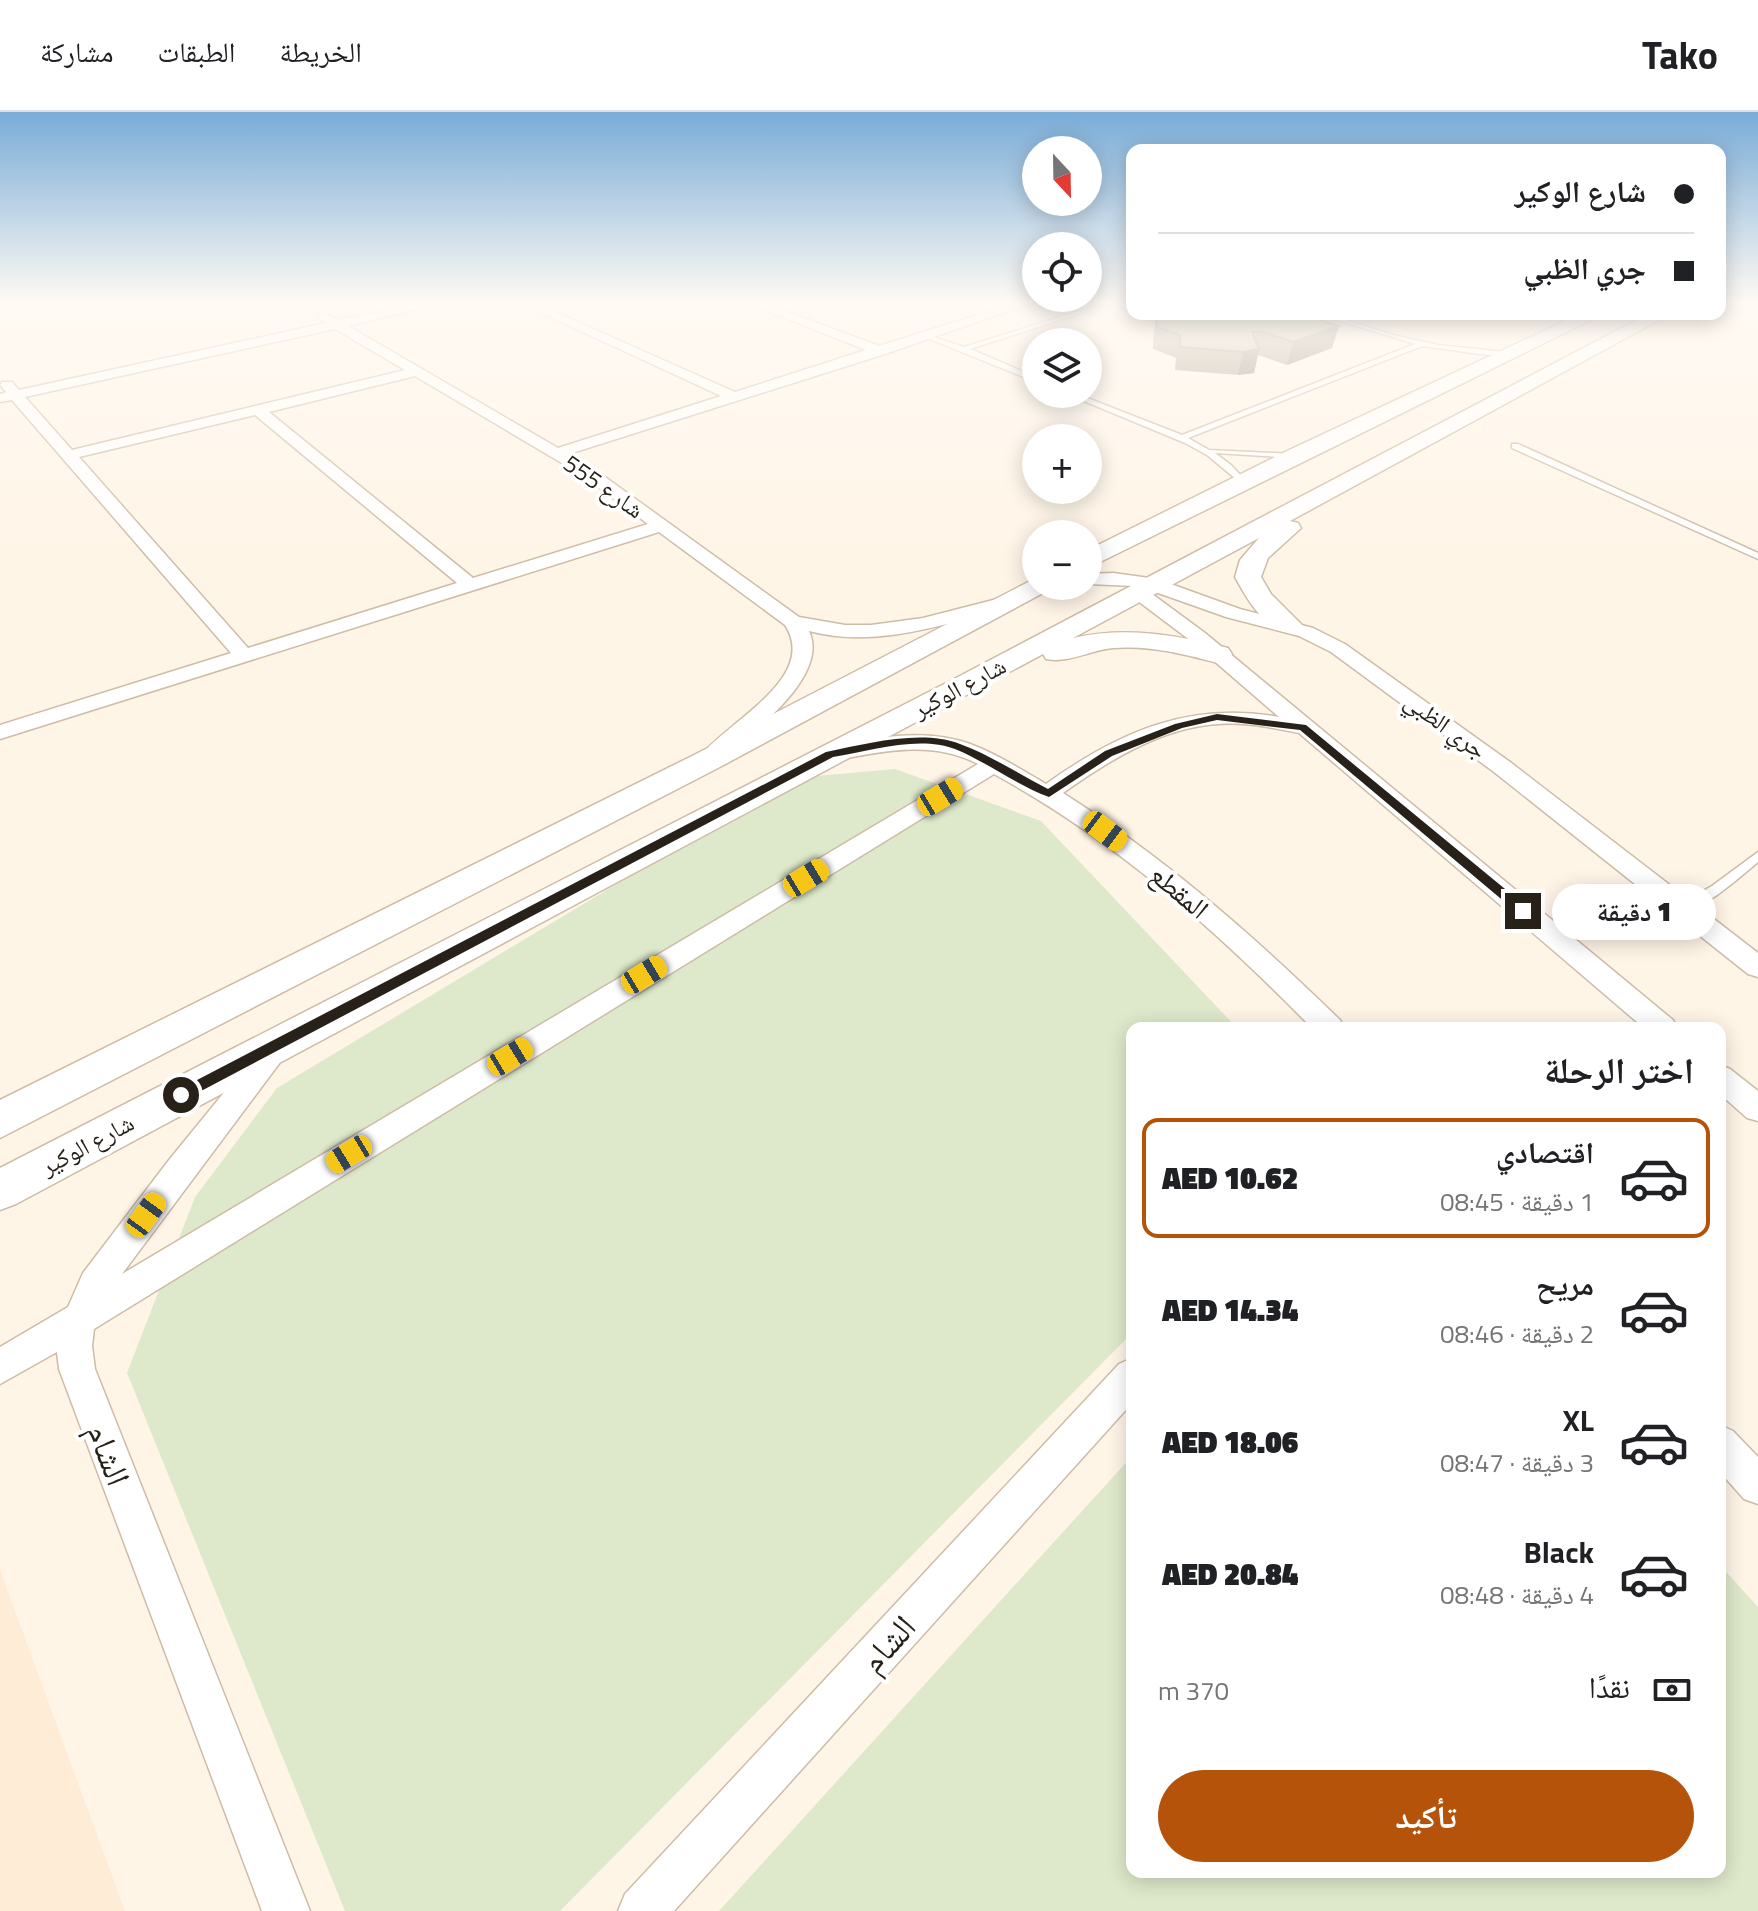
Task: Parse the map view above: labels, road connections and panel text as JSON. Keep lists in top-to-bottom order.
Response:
{
  "streets": {
    "main road": ["شارع الوكير"],
    "street": [
      "شارع 555",
      "جري الظبي",
      "المقطع",
      "الشام"
    ]
  },
  "crossings": [
    ["شارع الوكير", "جري الظبي"],
    ["شارع الوكير", "المقطع"],
    ["شارع الوكير", "الشام"]
  ],
  "north": "bottom",
  "page": {
    "header": "Tako",
    "nav": ["الخريطة", "الطبقات", "مشاركة"],
    "map_buttons": ["+", "−"],
    "banner": ["شارع الوكير", "جري الظبي"],
    "bubble": "1 دقيقة",
    "heading": "اختر الرحلة",
    "list": [
      {
        "name": "اقتصادي",
        "note": "1 دقيقة · 08:45",
        "value": "AED 10.62"
      },
      {
        "name": "مريح",
        "note": "2 دقيقة · 08:46",
        "value": "AED 14.34"
      },
      {
        "name": "XL",
        "note": "3 دقيقة · 08:47",
        "value": "AED 18.06"
      },
      {
        "name": "Black",
        "note": "4 دقيقة · 08:48",
        "value": "AED 20.84"
      }
    ],
    "pay": ["نقدًا", "370 m"],
    "buttons": "تأكيد"
  }
}
